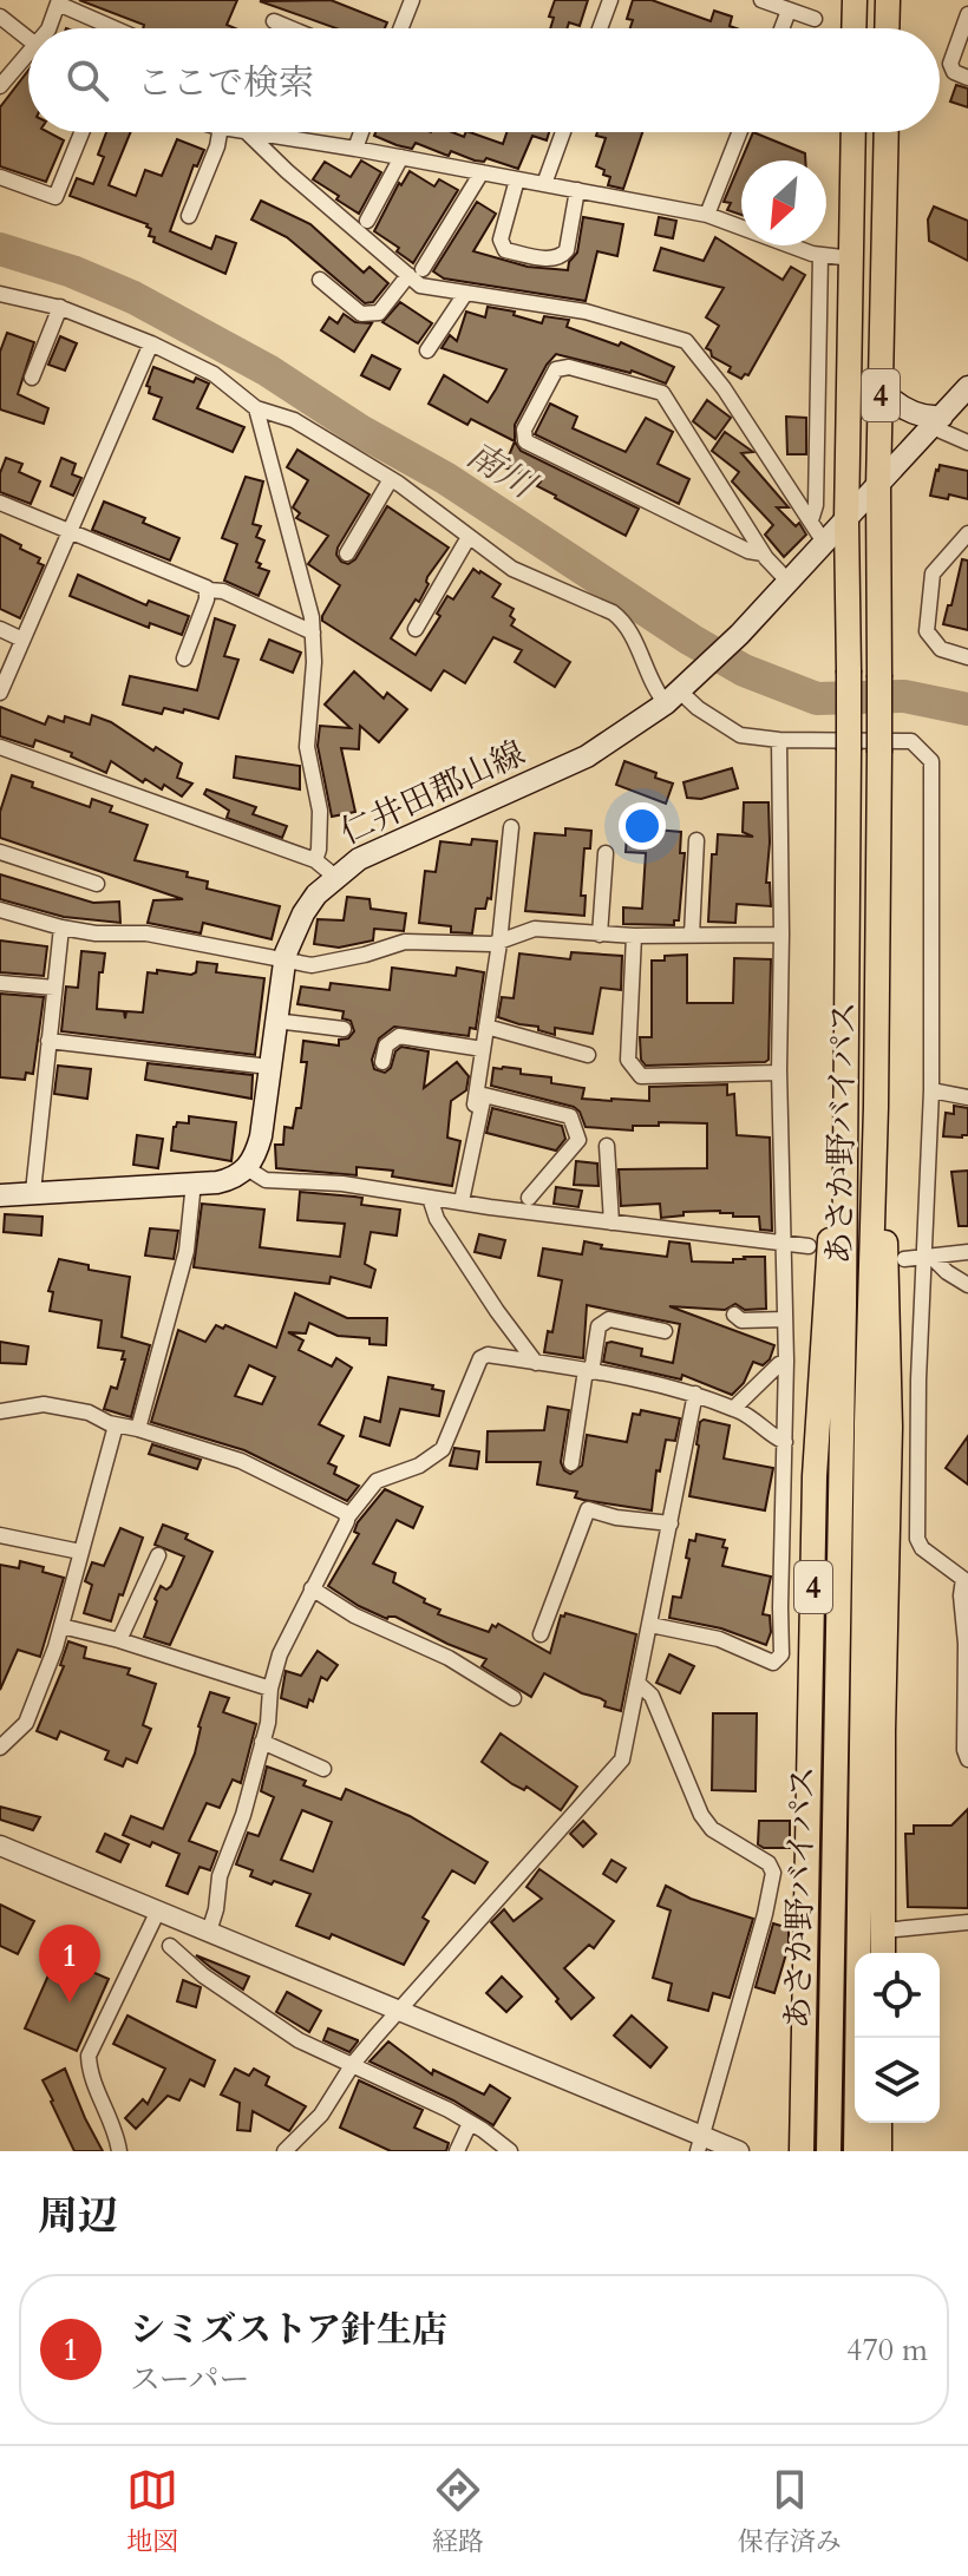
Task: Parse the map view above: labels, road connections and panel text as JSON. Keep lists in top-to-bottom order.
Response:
{
  "streets": {
    "highway": ["4", "あさか野バイパス"],
    "main road": ["仁井田郡山線"]
  },
  "crossings": [
    ["4", "あさか野バイパス"],
    ["仁井田郡山線", "あさか野バイパス"]
  ],
  "water": ["南川"],
  "north": "bottom left",
  "page": {
    "search": "ここで検索",
    "pins": "1",
    "heading": "周辺",
    "list": [
      {
        "mark": "1",
        "name": "シミズストア針生店",
        "note": "スーパー",
        "value": "470 m"
      }
    ],
    "nav": ["地図", "経路", "保存済み"]
  }
}
